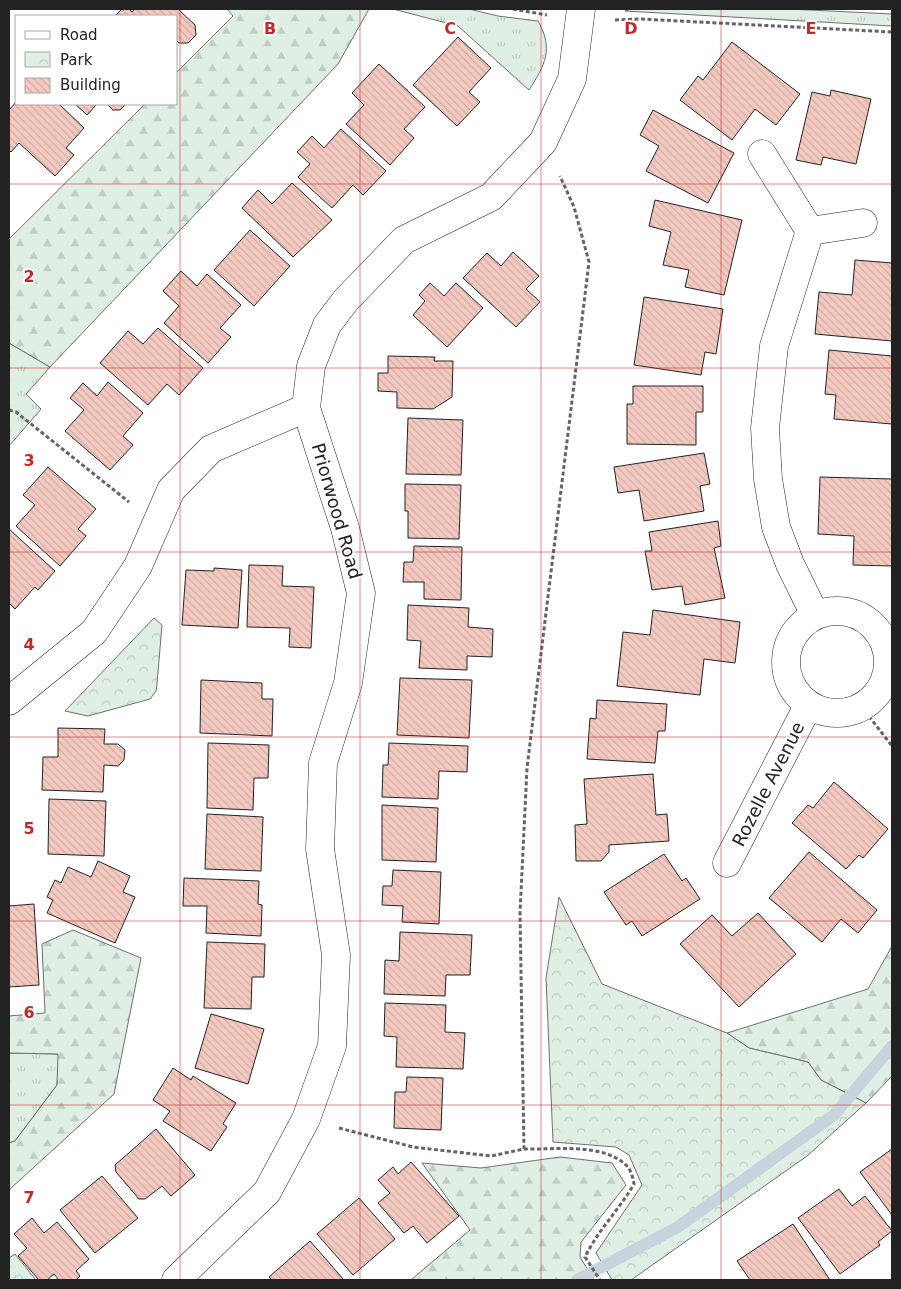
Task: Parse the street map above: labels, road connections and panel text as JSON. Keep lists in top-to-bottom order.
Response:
{
  "streets": {
    "street": ["Priorwood Road", "Rozelle Avenue"]
  },
  "legend": ["Road", "Park", "Building"],
  "grid": {
    "columns": [
      "B",
      "C",
      "D",
      "E"
    ],
    "rows": [
      "2",
      "3",
      "4",
      "5",
      "6",
      "7"
    ]
  }
}
